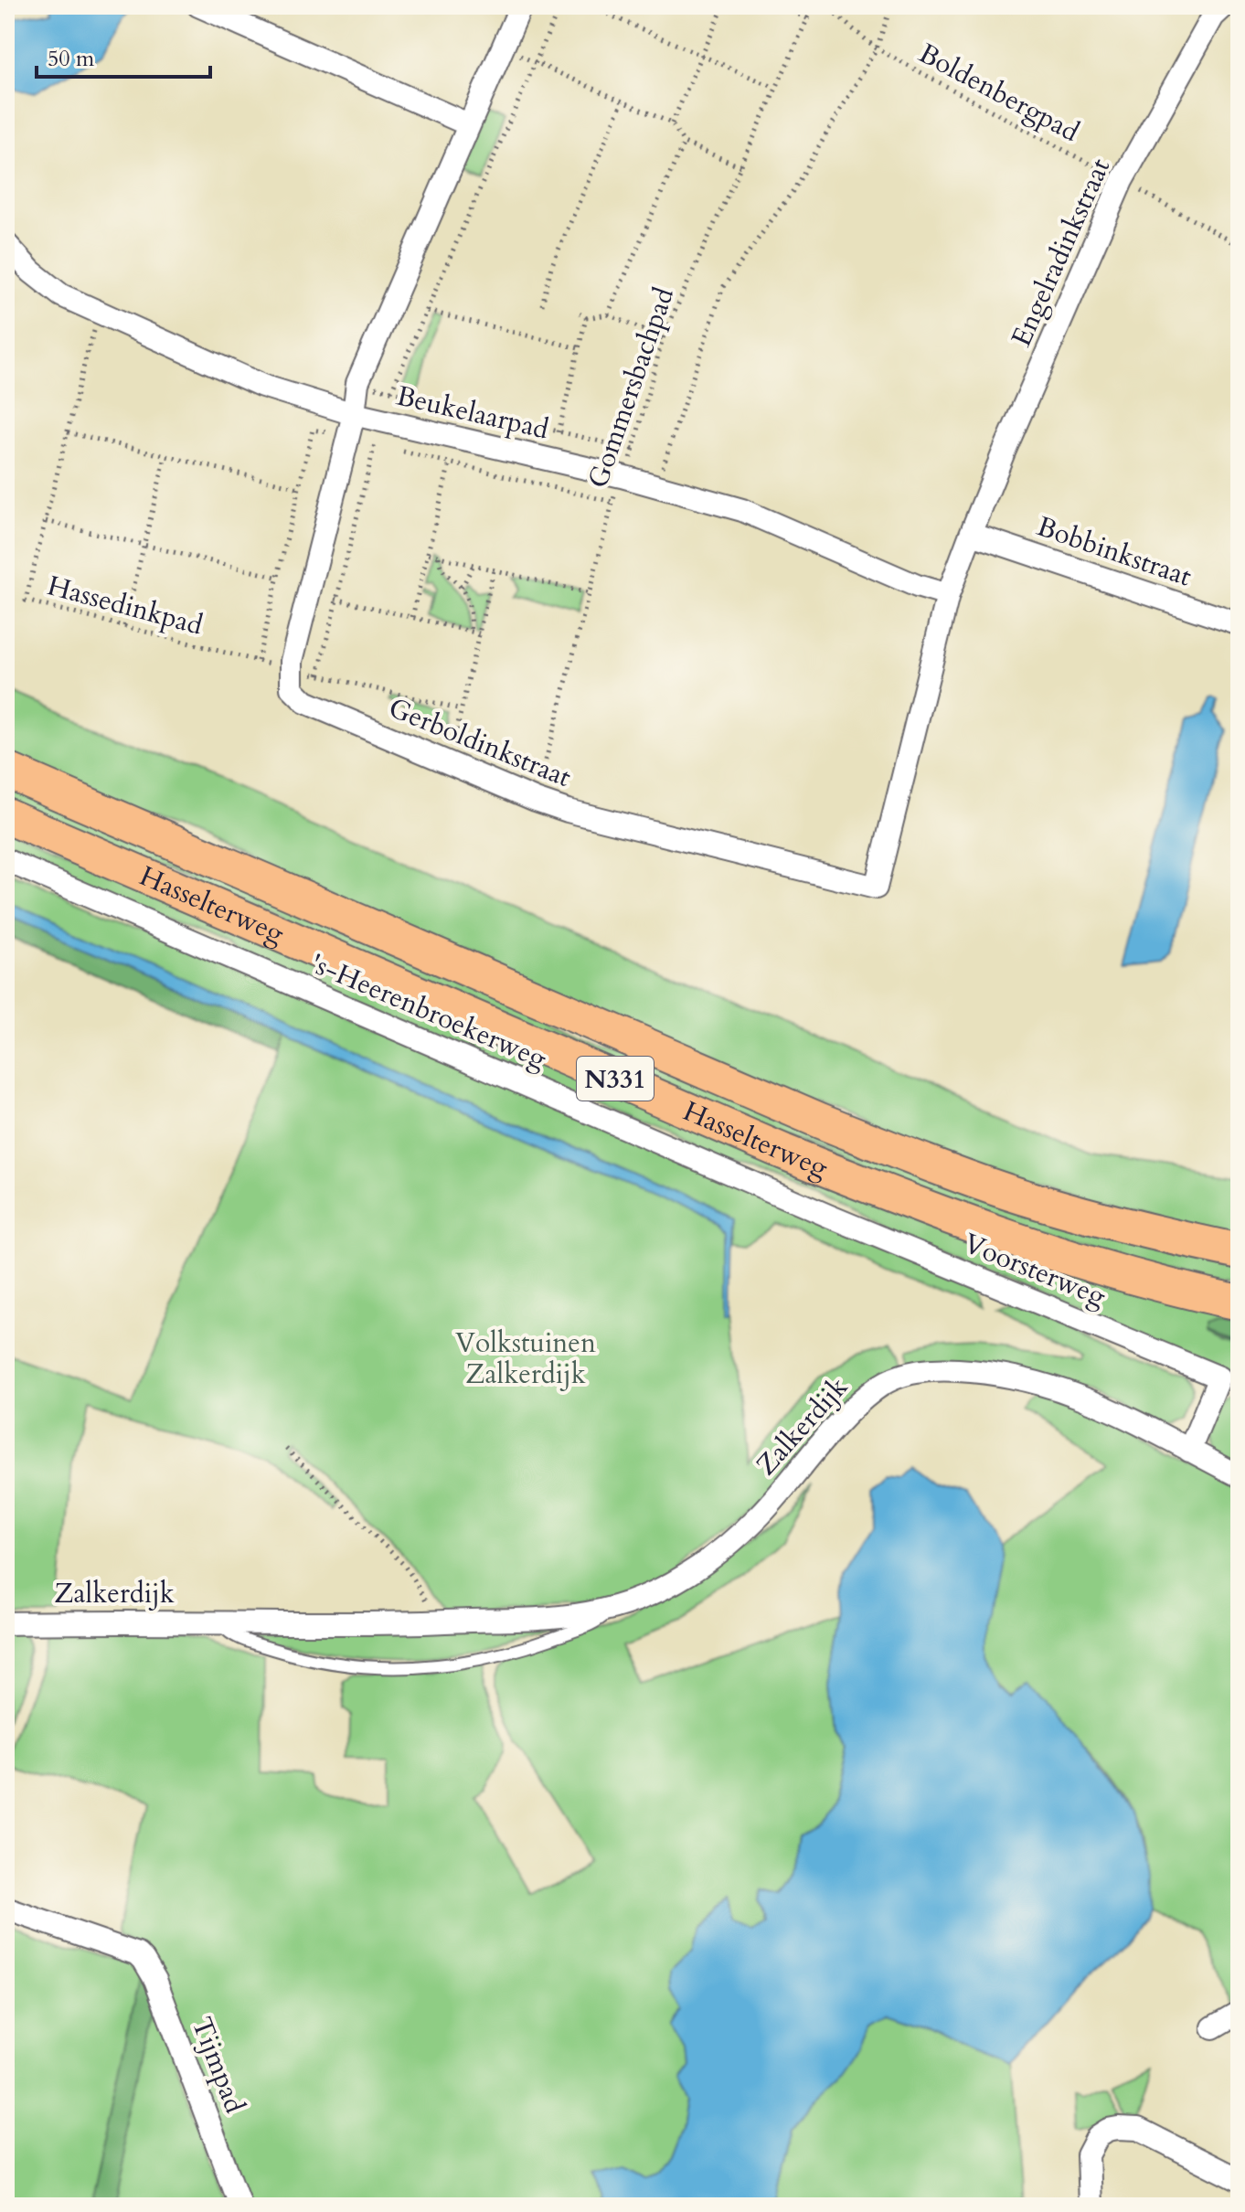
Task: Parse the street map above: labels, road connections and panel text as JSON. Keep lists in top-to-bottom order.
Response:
{
  "streets": {
    "main road": ["Hasselterweg", "N331"],
    "street": [
      "Engelradinkstraat",
      "Beukelaarpad",
      "Bobbinkstraat",
      "Gerboldinkstraat",
      "'s-Heerenbroekerweg",
      "Voorsterweg",
      "Zalkerdijk",
      "Tijmpad"
    ],
    "path": ["Boldenbergpad", "Gommersbachpad", "Hassedinkpad"]
  },
  "crossings": [
    ["Boldenbergpad", "Engelradinkstraat"],
    ["Boldenbergpad", "Gommersbachpad"],
    ["Engelradinkstraat", "Bobbinkstraat"],
    ["Engelradinkstraat", "Gerboldinkstraat"],
    ["Gommersbachpad", "Beukelaarpad"],
    ["Gommersbachpad", "Gerboldinkstraat"],
    ["Beukelaarpad", "Hassedinkpad"],
    ["Beukelaarpad", "Gerboldinkstraat"],
    ["Bobbinkstraat", "Gerboldinkstraat"],
    ["Hassedinkpad", "Gerboldinkstraat"],
    ["'s-Heerenbroekerweg", "Voorsterweg"],
    ["Voorsterweg", "Zalkerdijk"]
  ],
  "parks": ["Volkstuinen Zalkerdijk"],
  "scale_bar": "50 m"
}
